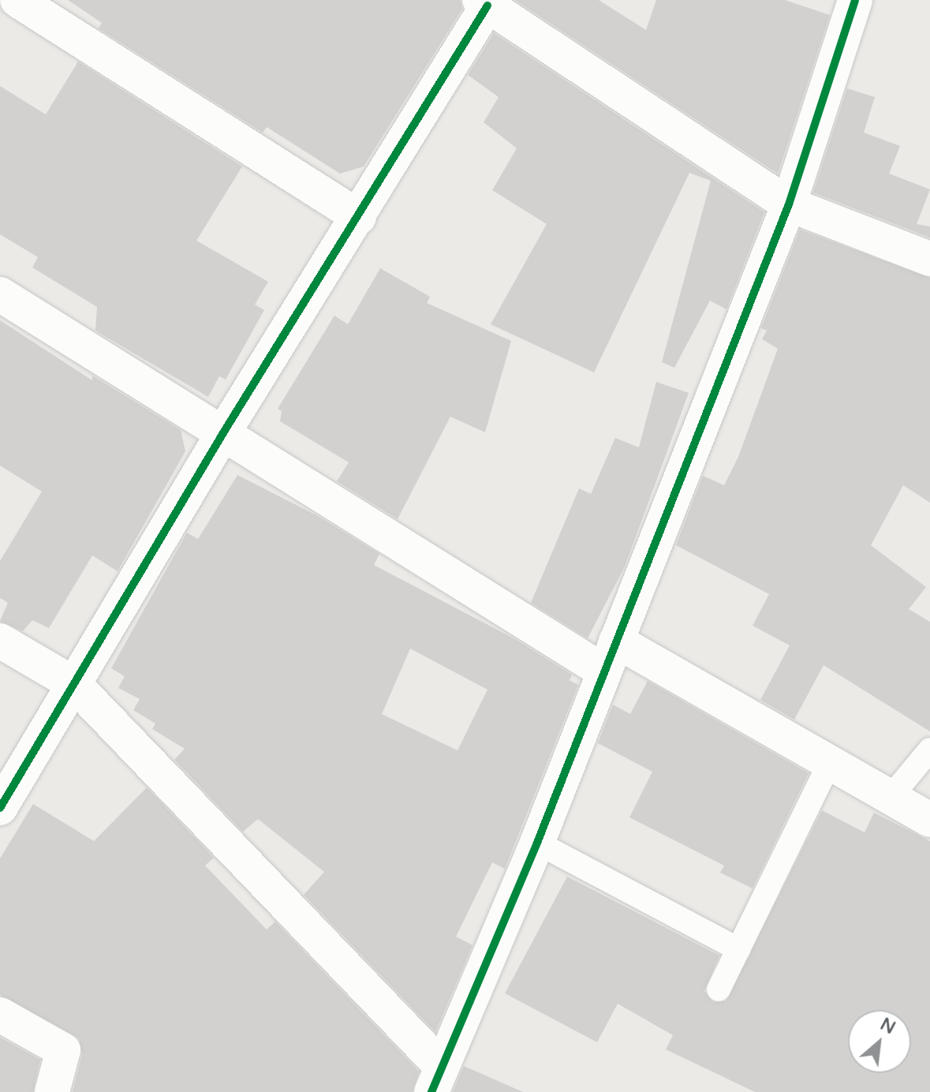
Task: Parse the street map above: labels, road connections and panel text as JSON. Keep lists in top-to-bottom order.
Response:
{
  "north": "top right"
}
